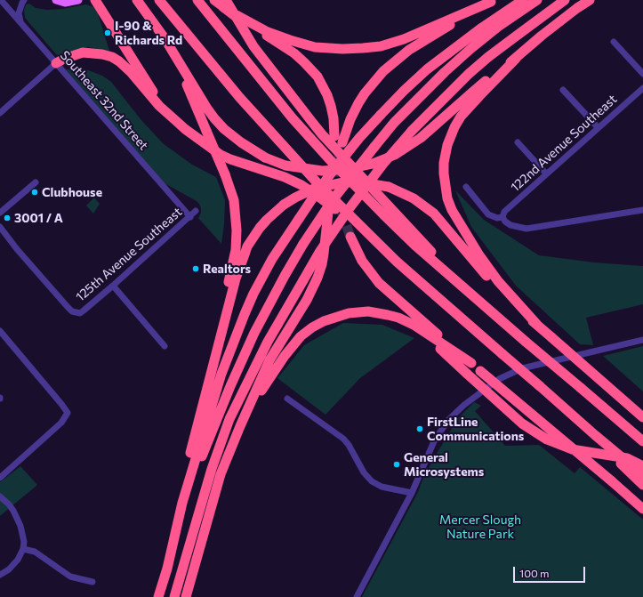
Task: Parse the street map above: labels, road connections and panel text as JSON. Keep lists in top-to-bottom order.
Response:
{
  "streets": {
    "street": ["Southeast 32nd Street", "122nd Avenue Southeast", "125th Avenue Southeast"]
  },
  "crossings": [
    ["Southeast 32nd Street", "125th Avenue Southeast"]
  ],
  "parks": ["Mercer Slough Nature Park"],
  "places": [
    "I-90 & Richards Rd",
    "Clubhouse",
    "3001 / A",
    "Realtors",
    "FirstLine Communications",
    "General Microsystems"
  ],
  "scale_bar": "100 m"
}
